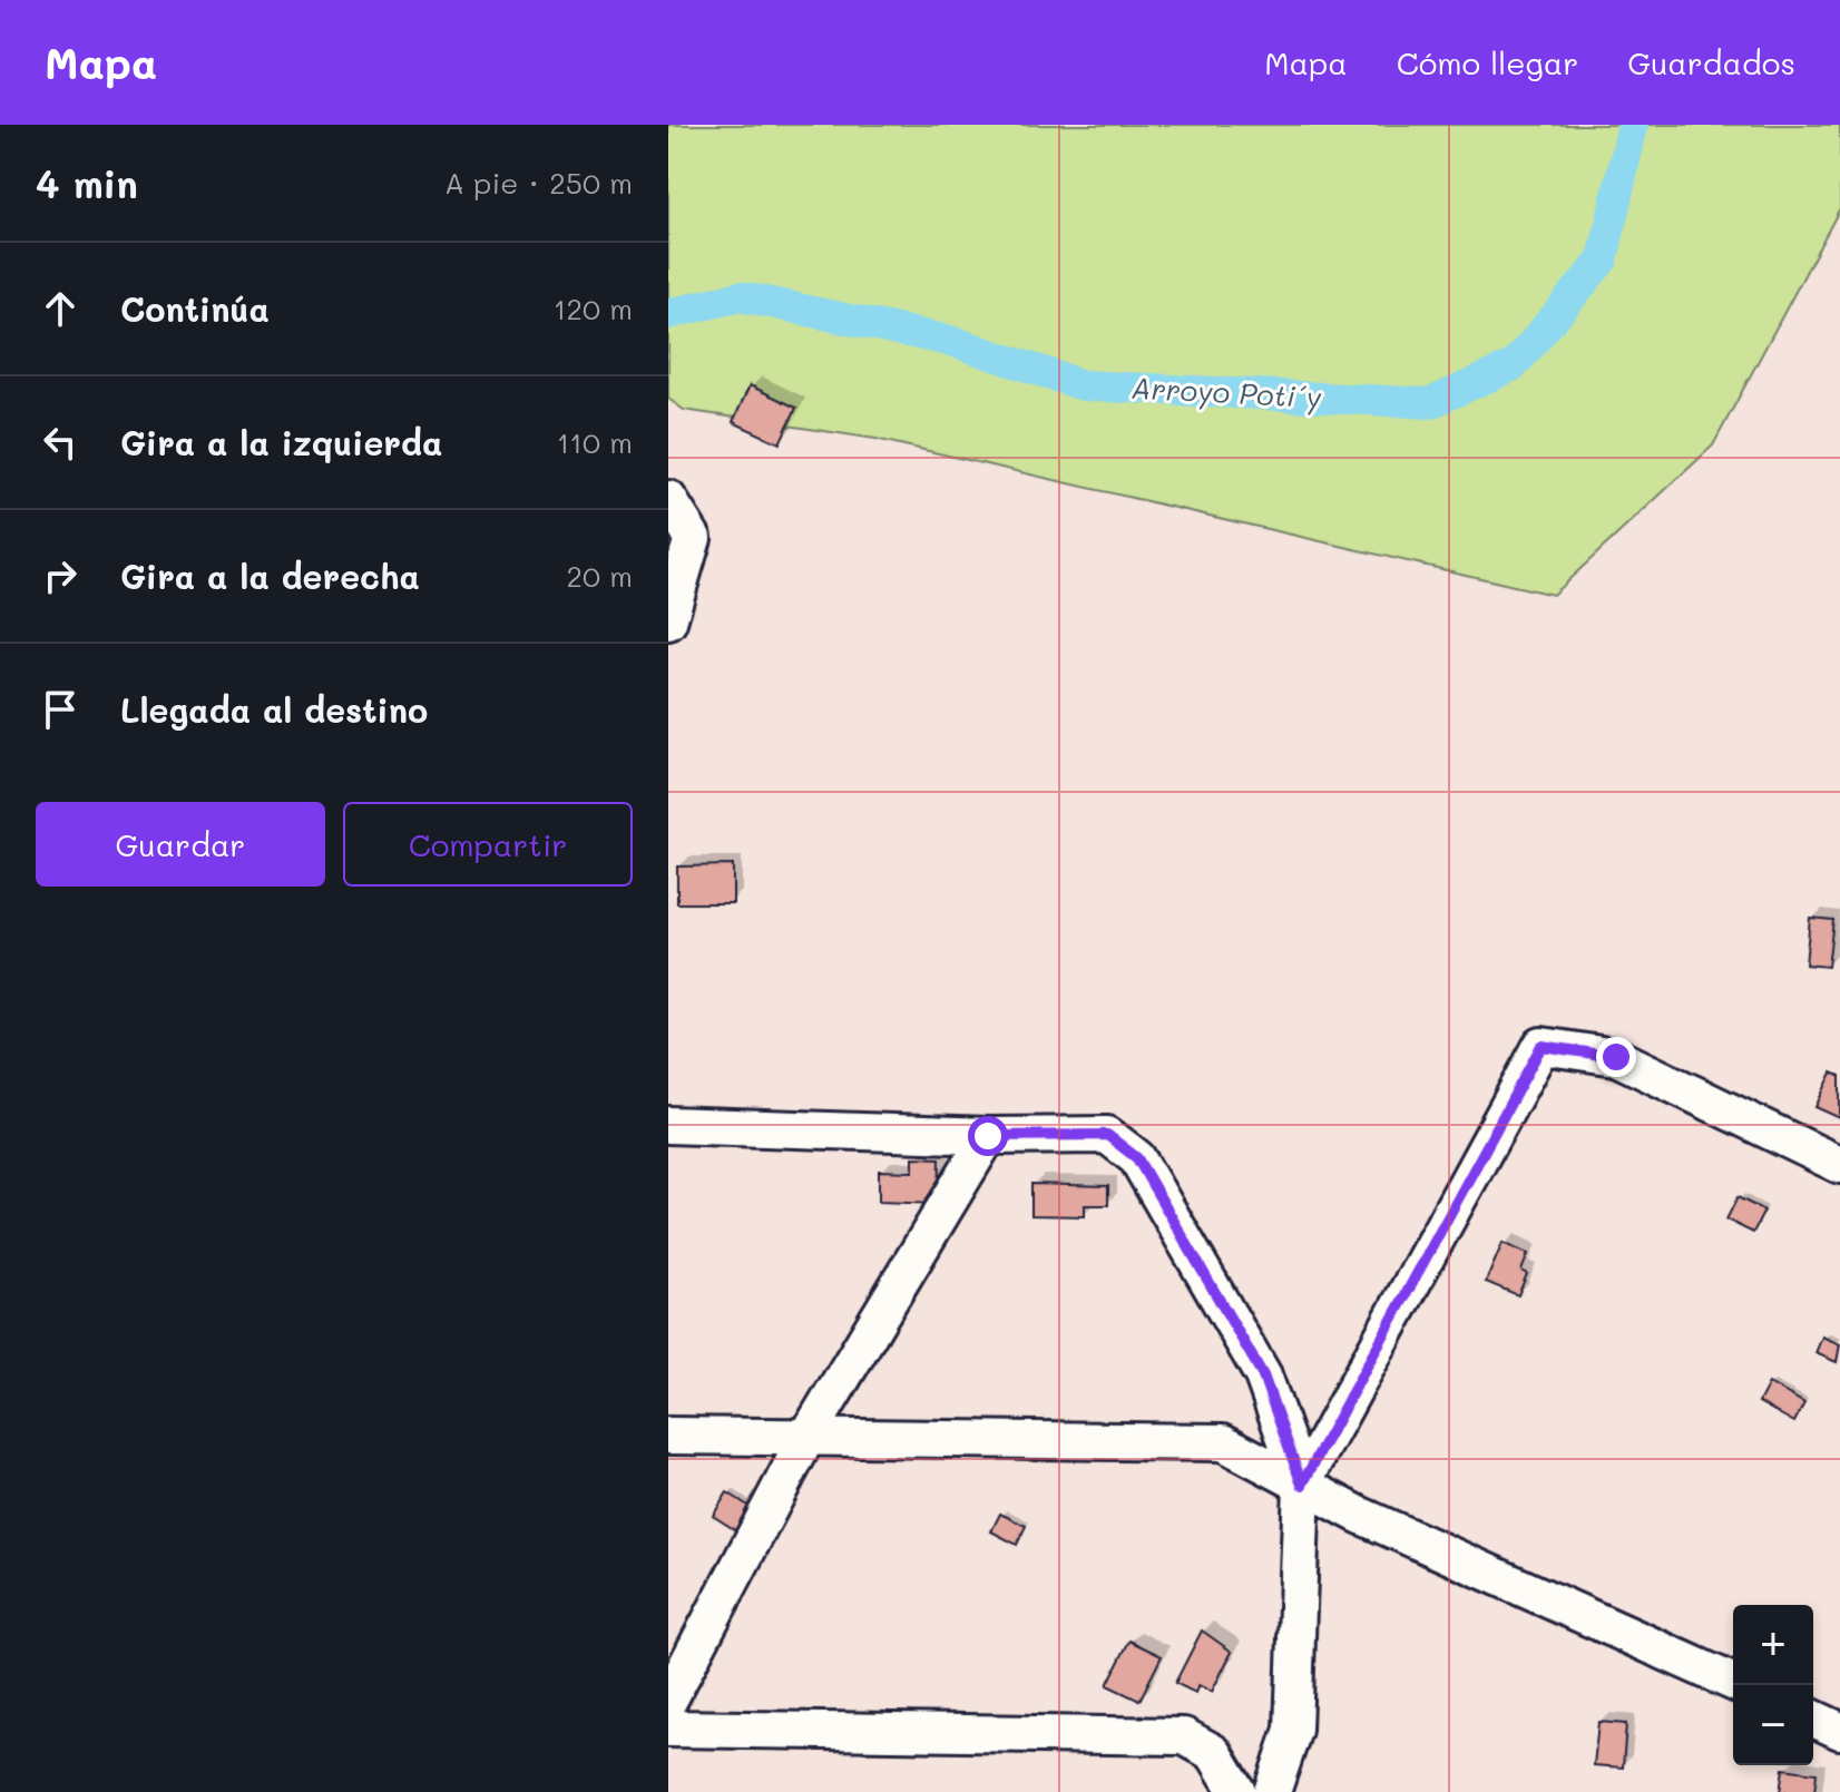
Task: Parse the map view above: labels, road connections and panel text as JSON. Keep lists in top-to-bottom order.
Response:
{
  "water": ["Arroyo Poti´y"],
  "page": {
    "header": "Mapa",
    "nav": ["Mapa", "Cómo llegar", "Guardados"],
    "heading": ["4 min", "A pie · 250 m"],
    "list": [
      ["Continúa", "120 m"],
      ["Gira a la izquierda", "110 m"],
      ["Gira a la derecha", "20 m"],
      "Llegada al destino"
    ],
    "buttons": ["Guardar", "Compartir"],
    "map_buttons": ["+", "−"]
  }
}
